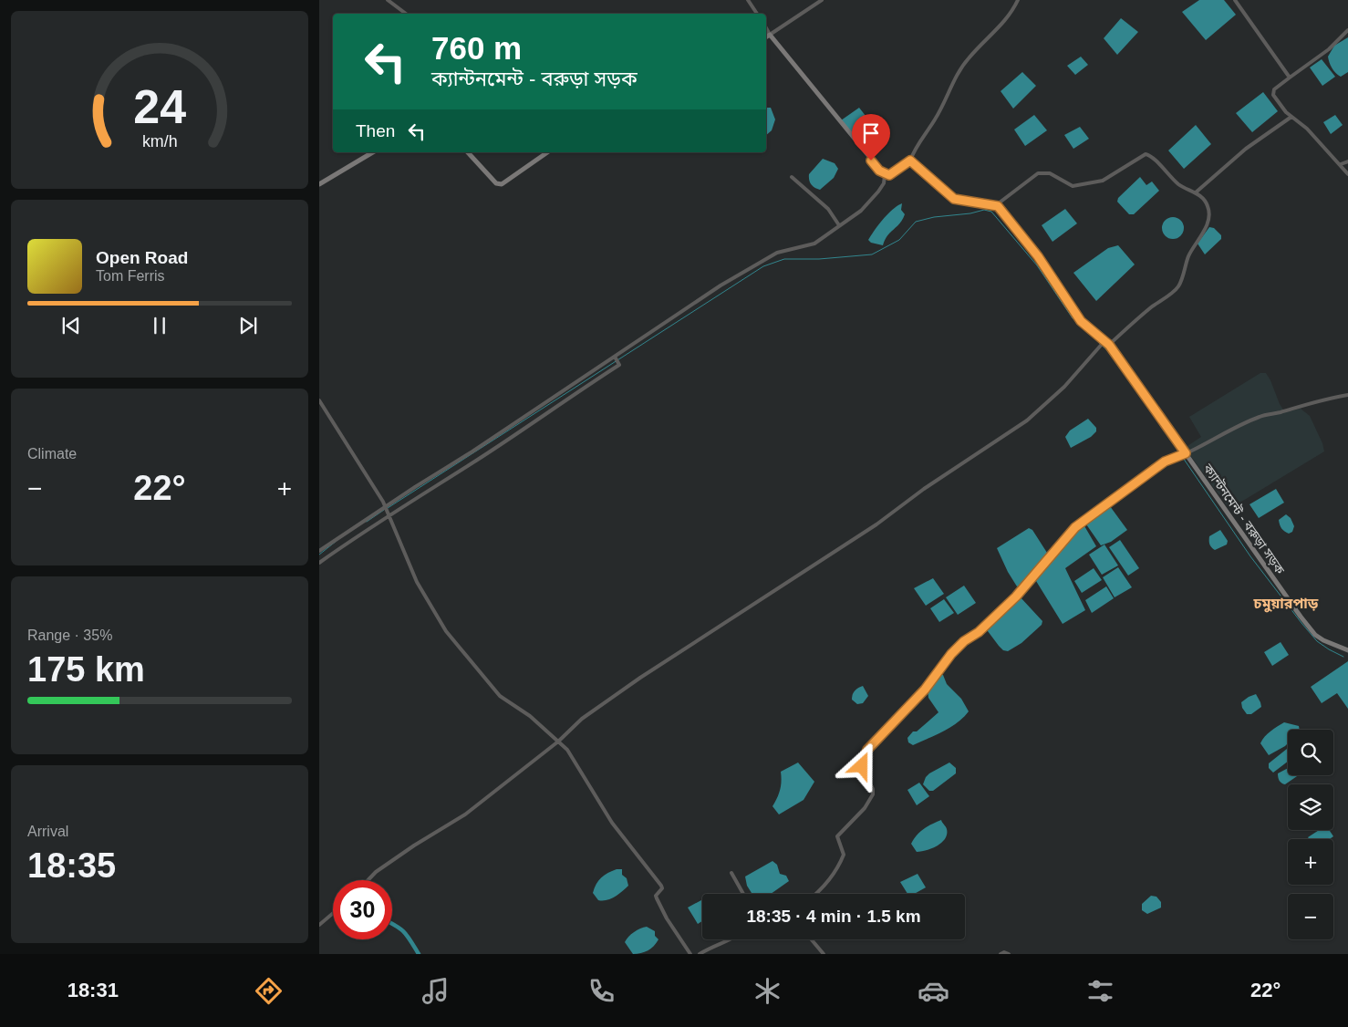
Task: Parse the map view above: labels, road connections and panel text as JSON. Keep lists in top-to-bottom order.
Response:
{
  "streets": {
    "main road": ["ক্যান্টনমেন্ট - বরুড়া সড়ক"]
  },
  "districts": ["চমুয়ারপাড়"],
  "page": {
    "turn": ["760 m", "ক্যান্টনমেন্ট - বরুড়া সড়ক"],
    "then": "Then",
    "song": ["Open Road", "Tom Ferris"],
    "tile": [
      "Climate",
      ["Range · 35%", "175 km"],
      ["Arrival", "18:35"]
    ],
    "heat": ["−", "22°", "+"],
    "map_buttons": ["+", "−"],
    "limit": "30",
    "trip": "18:35 · 4 min · 1.5 km",
    "tabs": ["18:31", "22°"],
    "gauge": ["24", "km/h"]
  }
}
